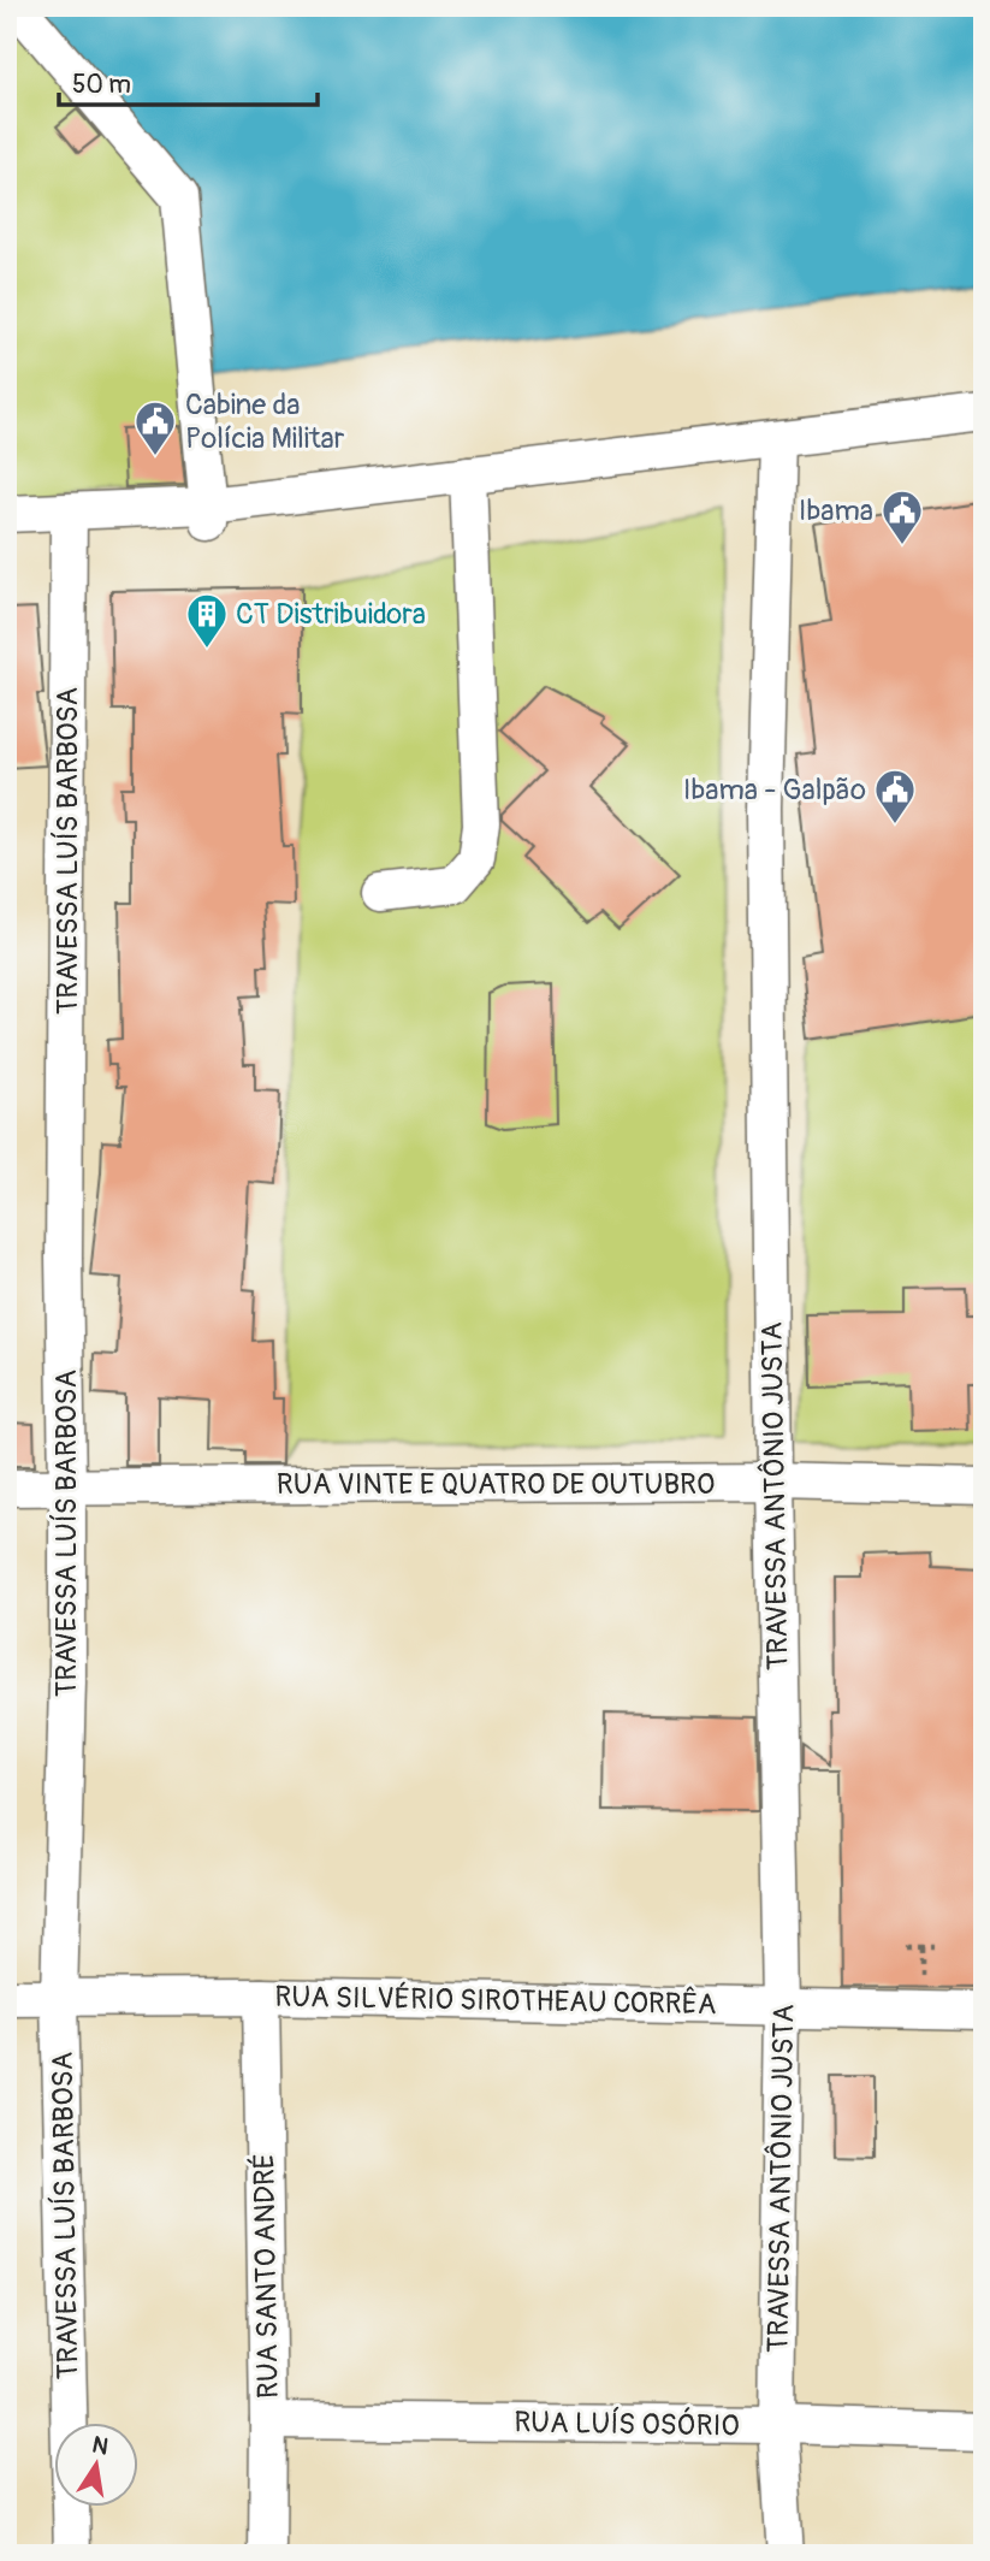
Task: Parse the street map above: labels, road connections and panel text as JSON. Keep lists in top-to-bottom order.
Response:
{
  "streets": {
    "street": [
      "TRAVESSA LUÍS BARBOSA",
      "RUA VINTE E QUATRO DE OUTUBRO",
      "TRAVESSA ANTÔNIO JUSTA",
      "RUA SILVÉRIO SIROTHEAU CORRÊA",
      "RUA SANTO ANDRÉ",
      "RUA LUÍS OSÓRIO"
    ]
  },
  "crossings": [
    ["TRAVESSA LUÍS BARBOSA", "RUA VINTE E QUATRO DE OUTUBRO"],
    ["TRAVESSA LUÍS BARBOSA", "RUA SILVÉRIO SIROTHEAU CORRÊA"],
    ["RUA VINTE E QUATRO DE OUTUBRO", "TRAVESSA ANTÔNIO JUSTA"],
    ["TRAVESSA ANTÔNIO JUSTA", "RUA SILVÉRIO SIROTHEAU CORRÊA"],
    ["TRAVESSA ANTÔNIO JUSTA", "RUA LUÍS OSÓRIO"],
    ["RUA SILVÉRIO SIROTHEAU CORRÊA", "RUA SANTO ANDRÉ"],
    ["RUA SANTO ANDRÉ", "RUA LUÍS OSÓRIO"]
  ],
  "places": {
    "public building": ["Cabine da Polícia Militar", "Ibama", "Ibama - Galpão"],
    "building": ["CT Distribuidora"]
  },
  "scale_bar": "50 m",
  "north": "top"
}
